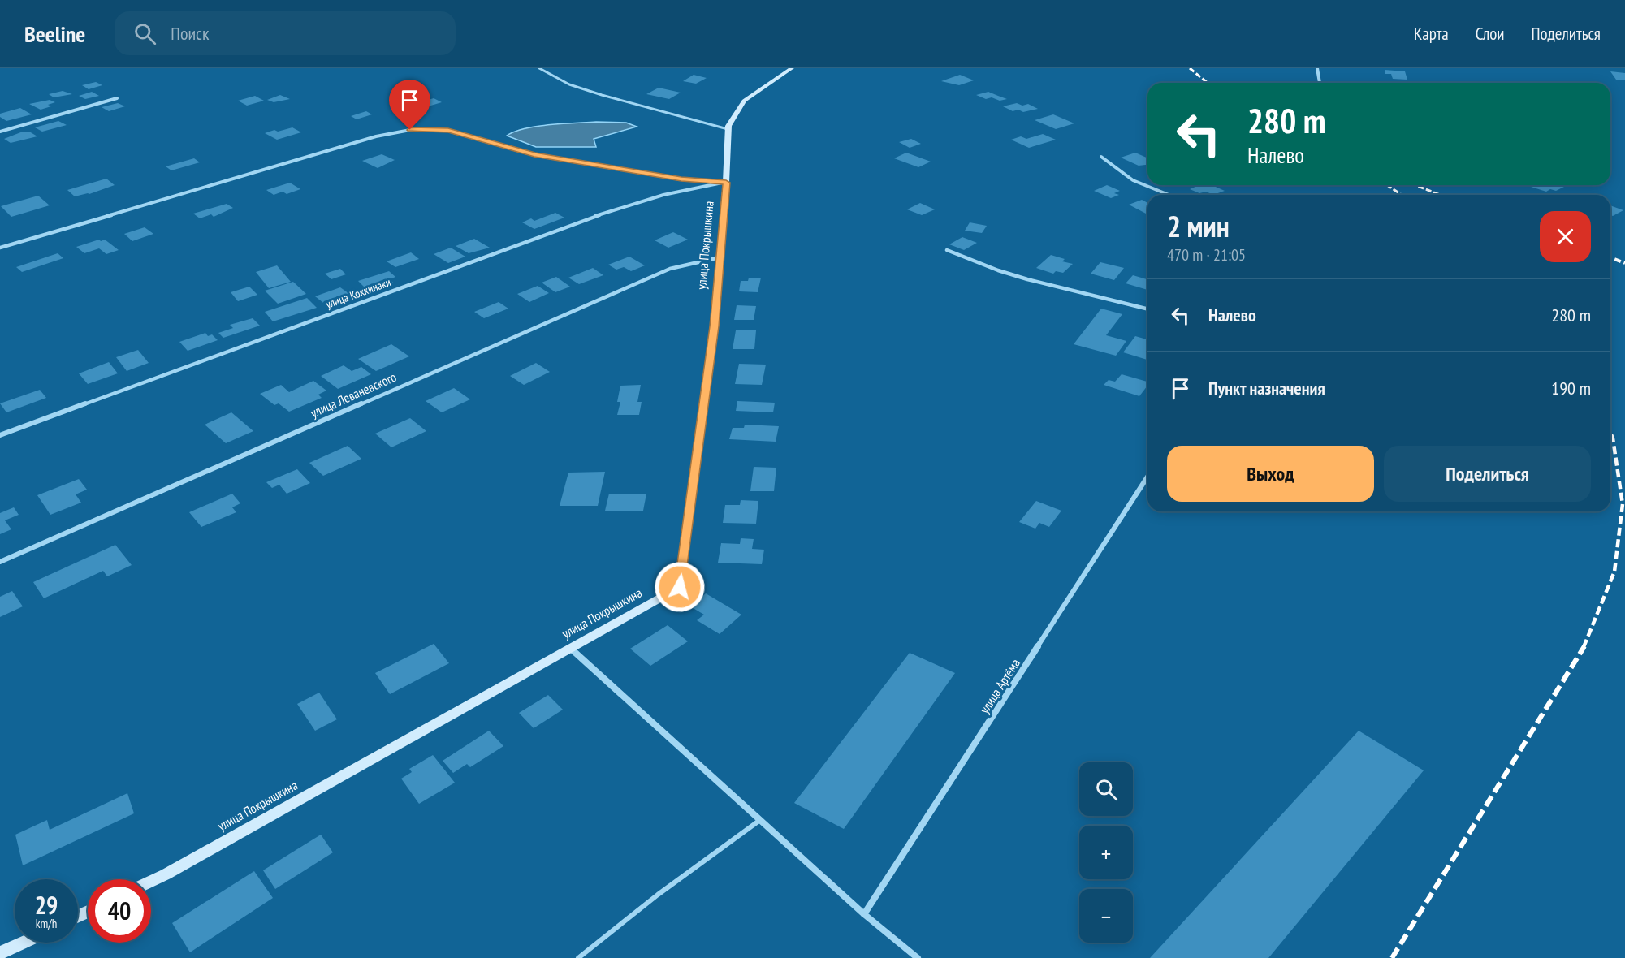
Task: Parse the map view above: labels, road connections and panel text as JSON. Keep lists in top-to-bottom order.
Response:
{
  "streets": {
    "street": [
      "улица Покрышкина",
      "улица Коккинаки",
      "улица Леваневского",
      "улица Артёма"
    ]
  },
  "crossings": [
    ["улица Покрышкина", "улица Коккинаки"],
    ["улица Покрышкина", "улица Леваневского"]
  ],
  "page": {
    "header": "Beeline",
    "search": "Поиск",
    "nav": ["Карта", "Слои", "Поделиться"],
    "turn": ["280 m", "Налево"],
    "heading": ["2 мин", "470 m · 21:05"],
    "list": [
      {
        "name": "Налево",
        "value": "280 m"
      },
      {
        "name": "Пункт назначения",
        "value": "190 m"
      }
    ],
    "buttons": ["Выход", "Поделиться"],
    "map_buttons": ["+", "−"],
    "speed": "29 km/h",
    "limit": "40"
  }
}
